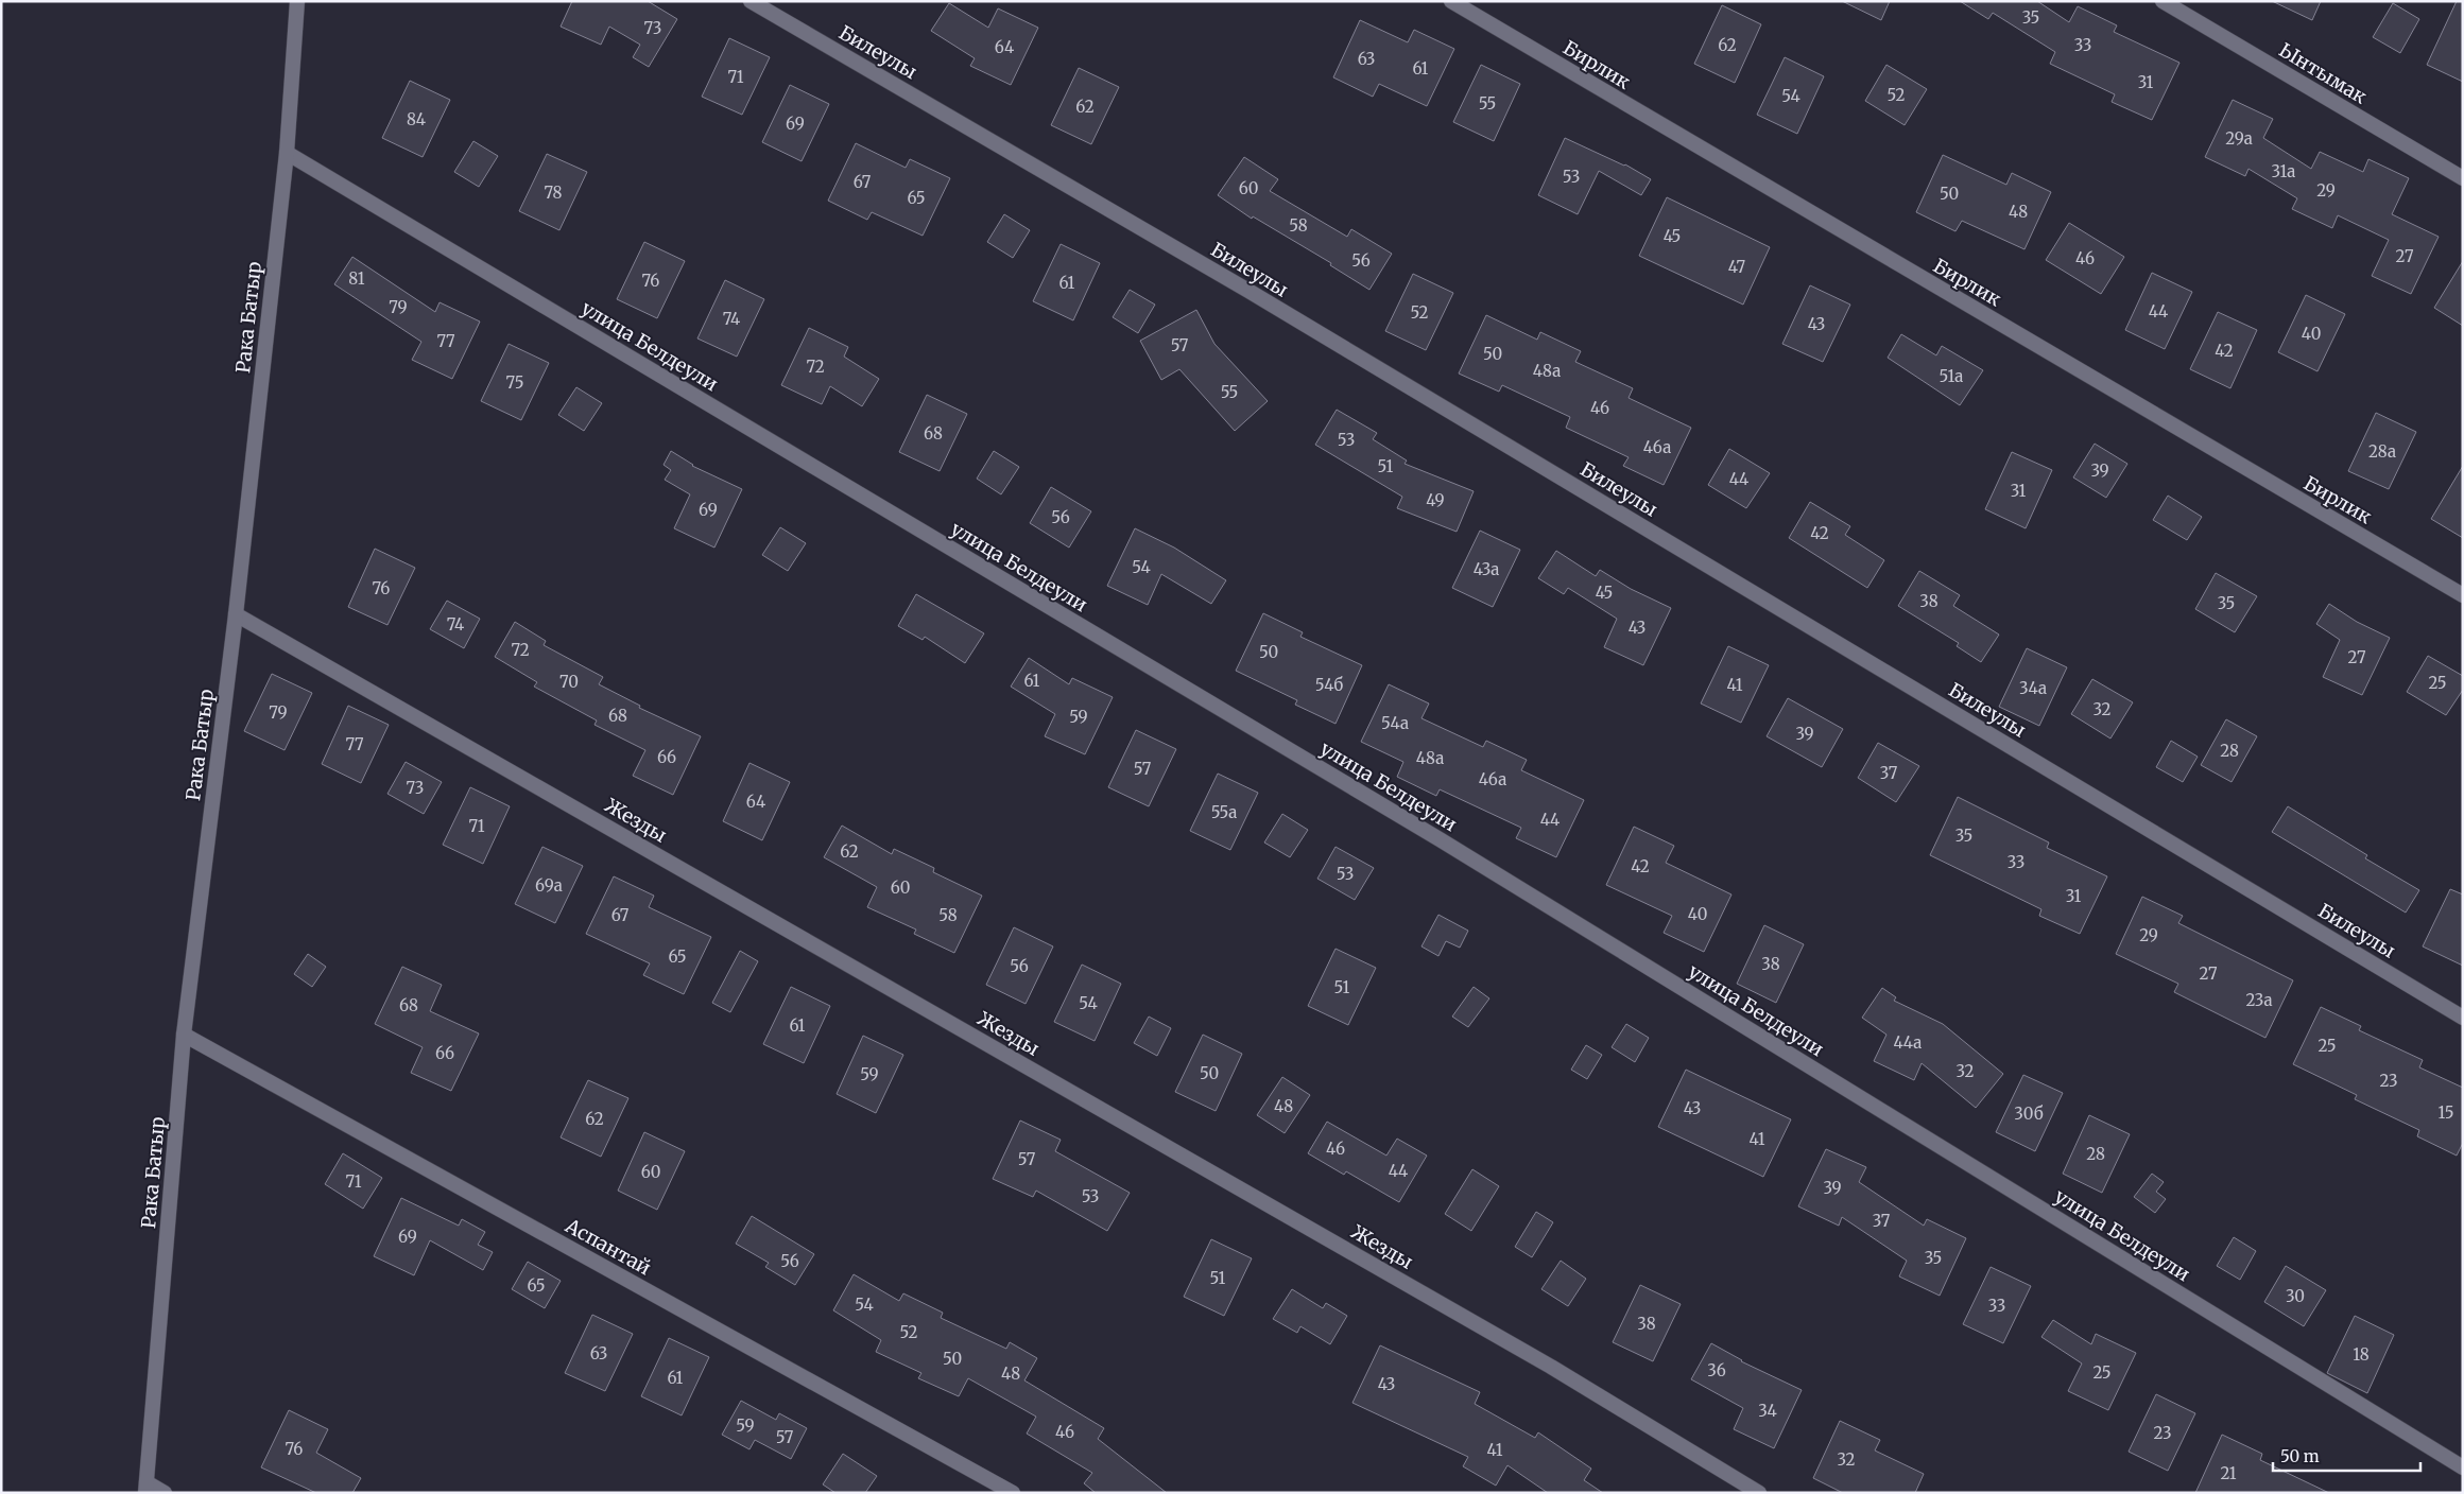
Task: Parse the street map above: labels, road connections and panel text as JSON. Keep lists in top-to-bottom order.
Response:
{
  "streets": {
    "street": [
      "Билеулы",
      "Бирлик",
      "Ынтымак",
      "Рака Батыр",
      "улица Белдеули",
      "Жезды",
      "Аспантай"
    ]
  },
  "crossings": [
    ["Рака Батыр", "улица Белдеули"],
    ["Рака Батыр", "Жезды"],
    ["Рака Батыр", "Аспантай"]
  ],
  "house_numbers": [
    "35",
    "73",
    "62",
    "33",
    "64",
    "63",
    "61",
    "71",
    "31",
    "52",
    "54",
    "55",
    "62",
    "84",
    "69",
    "29а",
    "31а",
    "53",
    "67",
    "60",
    "29",
    "78",
    "50",
    "65",
    "48",
    "58",
    "45",
    "27",
    "46",
    "56",
    "47",
    "81",
    "76",
    "61",
    "79",
    "44",
    "52",
    "74",
    "43",
    "40",
    "77",
    "57",
    "42",
    "50",
    "72",
    "48а",
    "51а",
    "75",
    "55",
    "46",
    "68",
    "53",
    "46а",
    "28а",
    "51",
    "39",
    "44",
    "31",
    "49",
    "69",
    "56",
    "42",
    "54",
    "43а",
    "76",
    "45",
    "38",
    "35",
    "74",
    "43",
    "72",
    "50",
    "27",
    "61",
    "70",
    "25",
    "54б",
    "41",
    "34а",
    "32",
    "79",
    "68",
    "59",
    "54а",
    "39",
    "77",
    "28",
    "66",
    "48а",
    "57",
    "37",
    "46а",
    "73",
    "64",
    "55а",
    "44",
    "71",
    "35",
    "62",
    "33",
    "42",
    "53",
    "69а",
    "60",
    "31",
    "40",
    "67",
    "58",
    "29",
    "65",
    "38",
    "56",
    "27",
    "51",
    "23а",
    "54",
    "68",
    "61",
    "44а",
    "25",
    "66",
    "32",
    "50",
    "59",
    "23",
    "48",
    "43",
    "15",
    "30б",
    "62",
    "41",
    "46",
    "28",
    "57",
    "44",
    "60",
    "71",
    "39",
    "53",
    "37",
    "69",
    "35",
    "56",
    "51",
    "65",
    "30",
    "54",
    "33",
    "38",
    "52",
    "63",
    "18",
    "50",
    "36",
    "25",
    "48",
    "61",
    "43",
    "34",
    "59",
    "46",
    "23",
    "57",
    "76",
    "41",
    "32",
    "21"
  ],
  "scale_bar": "50 m"
}
